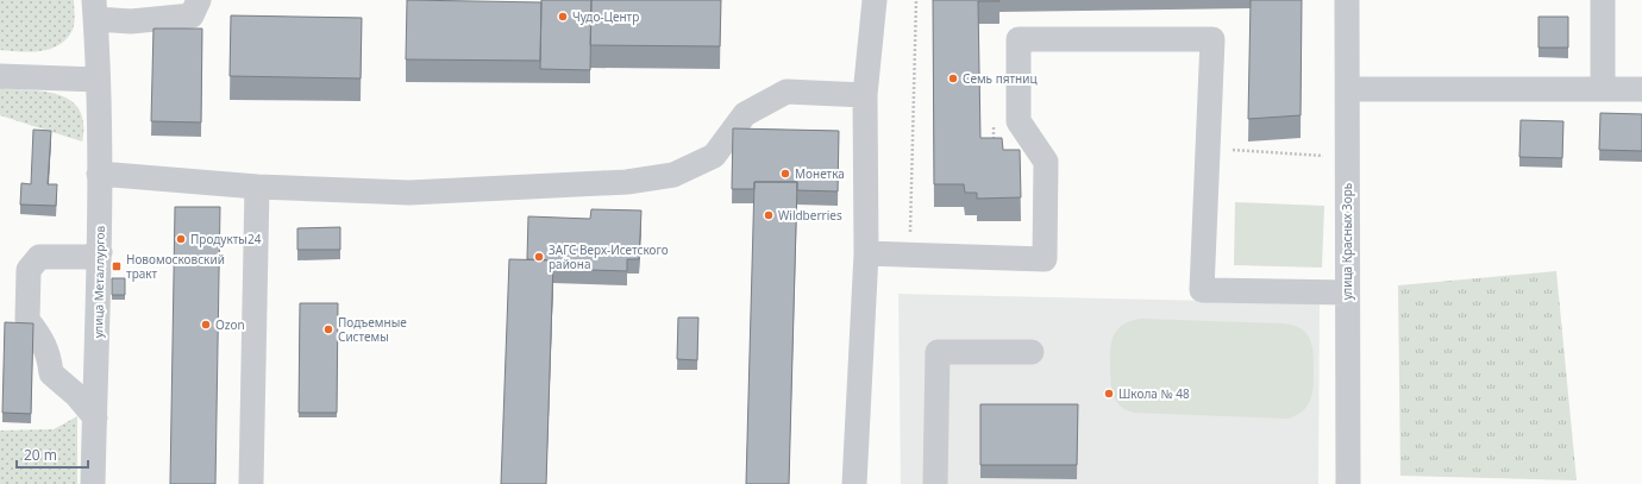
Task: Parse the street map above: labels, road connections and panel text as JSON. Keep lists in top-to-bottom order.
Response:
{
  "streets": {
    "street": ["улица Красных Зорь", "улица Металлургов"]
  },
  "places": {
    "other": [
      "Чудо-Центр",
      "Семь пятниц",
      "Монетка",
      "Wildberries",
      "Продукты24",
      "ЗАГС Верх-Исетского района",
      "Ozon",
      "Подъемные Системы",
      "Школа № 48"
    ],
    "transit": ["Новомосковский тракт"]
  },
  "scale_bar": "20 m"
}
